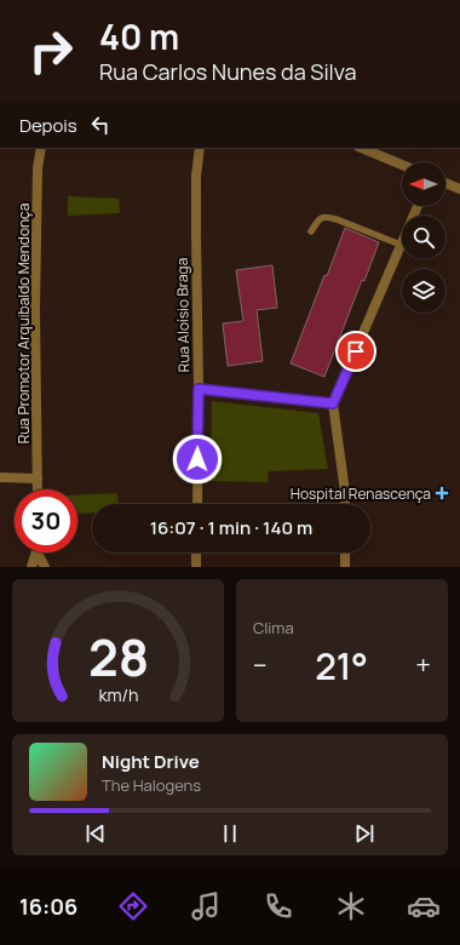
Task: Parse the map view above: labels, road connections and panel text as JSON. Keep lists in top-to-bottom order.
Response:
{
  "streets": {
    "street": ["Rua Aloísio Braga", "Rua Promotor Arquibaldo Mendonça"]
  },
  "places": {
    "health": ["Hospital Renascença"]
  },
  "north": "left",
  "page": {
    "turn": ["40 m", "Rua Carlos Nunes da Silva"],
    "then": "Depois",
    "limit": "30",
    "trip": "16:07 · 1 min · 140 m",
    "tile": "Clima",
    "heat": ["−", "21°", "+"],
    "song": ["Night Drive", "The Halogens"],
    "tabs": "16:06",
    "gauge": ["28", "km/h"]
  }
}
